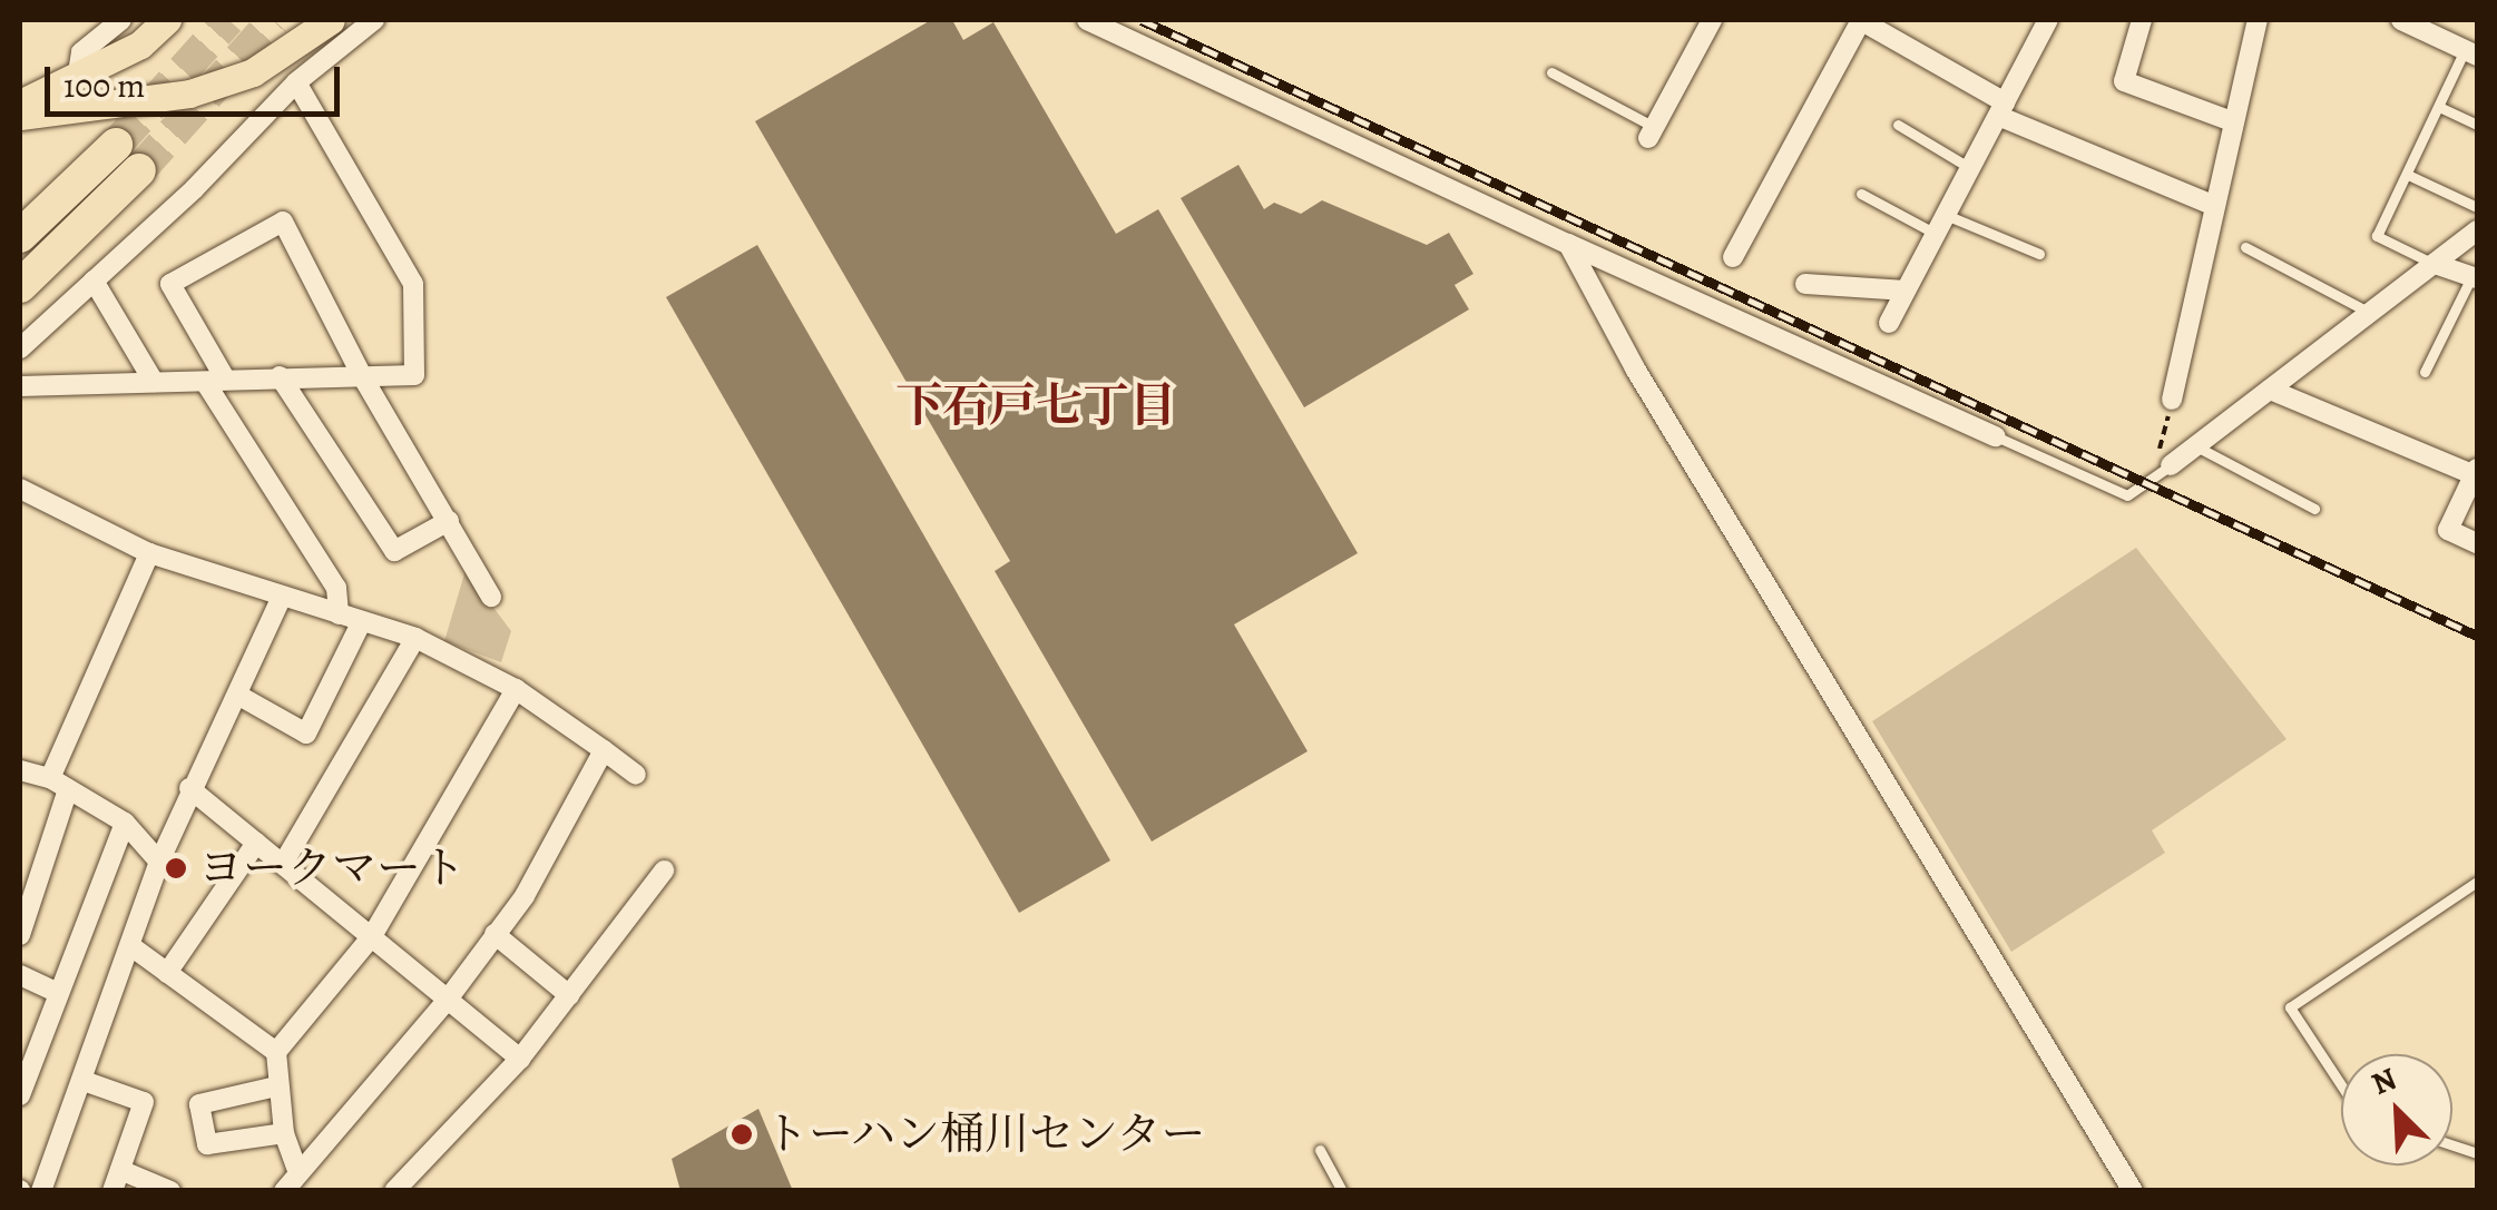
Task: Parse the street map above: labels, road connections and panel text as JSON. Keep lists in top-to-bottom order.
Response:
{
  "districts": ["下石戸七丁目"],
  "places": ["ヨークマート", "トーハン桶川センター"],
  "scale_bar": "100 m",
  "north": "top left"
}
